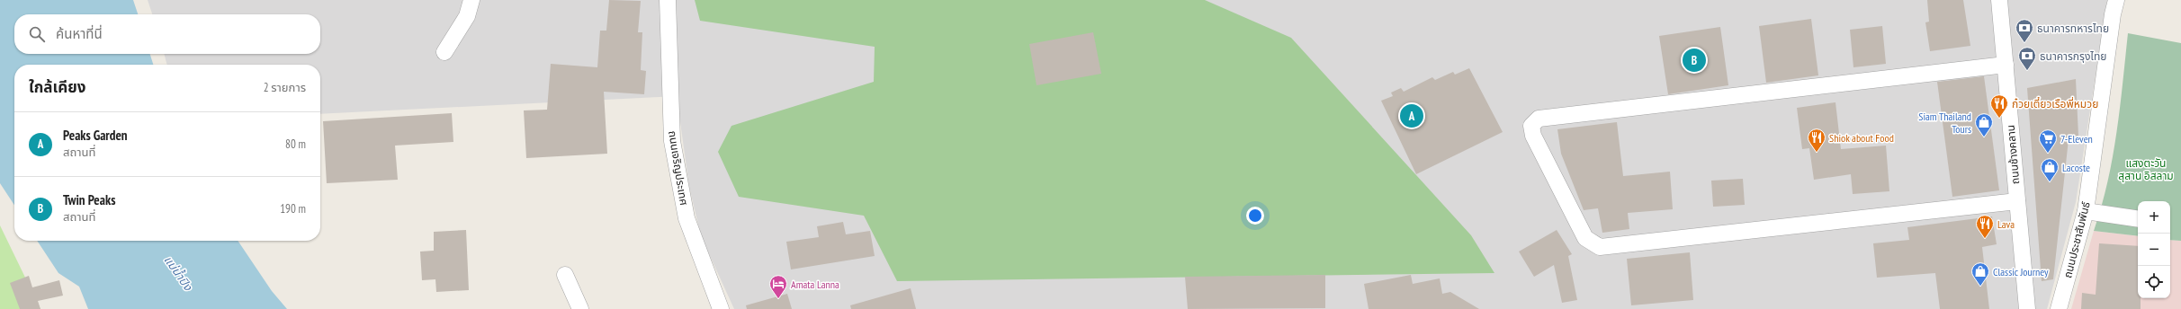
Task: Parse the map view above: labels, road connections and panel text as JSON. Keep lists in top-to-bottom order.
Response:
{
  "streets": {
    "street": ["ถนนช้างคลาน", "ถนนเจริญประเทศ", "ถนนประชาสัมพันธ์"]
  },
  "water": ["แม่น้ำปิง"],
  "parks": ["แสงตะวัน สุสาน อิสลาม"],
  "places": {
    "bank": ["ธนาคารทหารไทย", "ธนาคารกรุงไทย"],
    "restaurant": ["ก๋วยเตี๋ยวเรือพี่หมวย", "Shiok about Food", "Lava"],
    "shop": ["Siam Thailand Tours", "Lacoste", "Classic Journey"],
    "supermarket": ["7-Eleven"],
    "hotel": ["Amata Lanna"]
  },
  "page": {
    "search": "ค้นหาที่นี่",
    "pins": ["B", "A"],
    "heading": ["ใกล้เคียง", "2 รายการ"],
    "list": [
      {
        "mark": "A",
        "name": "Peaks Garden",
        "note": "สถานที่",
        "value": "80 m"
      },
      {
        "mark": "B",
        "name": "Twin Peaks",
        "note": "สถานที่",
        "value": "190 m"
      }
    ],
    "map_buttons": ["+", "−"]
  }
}
